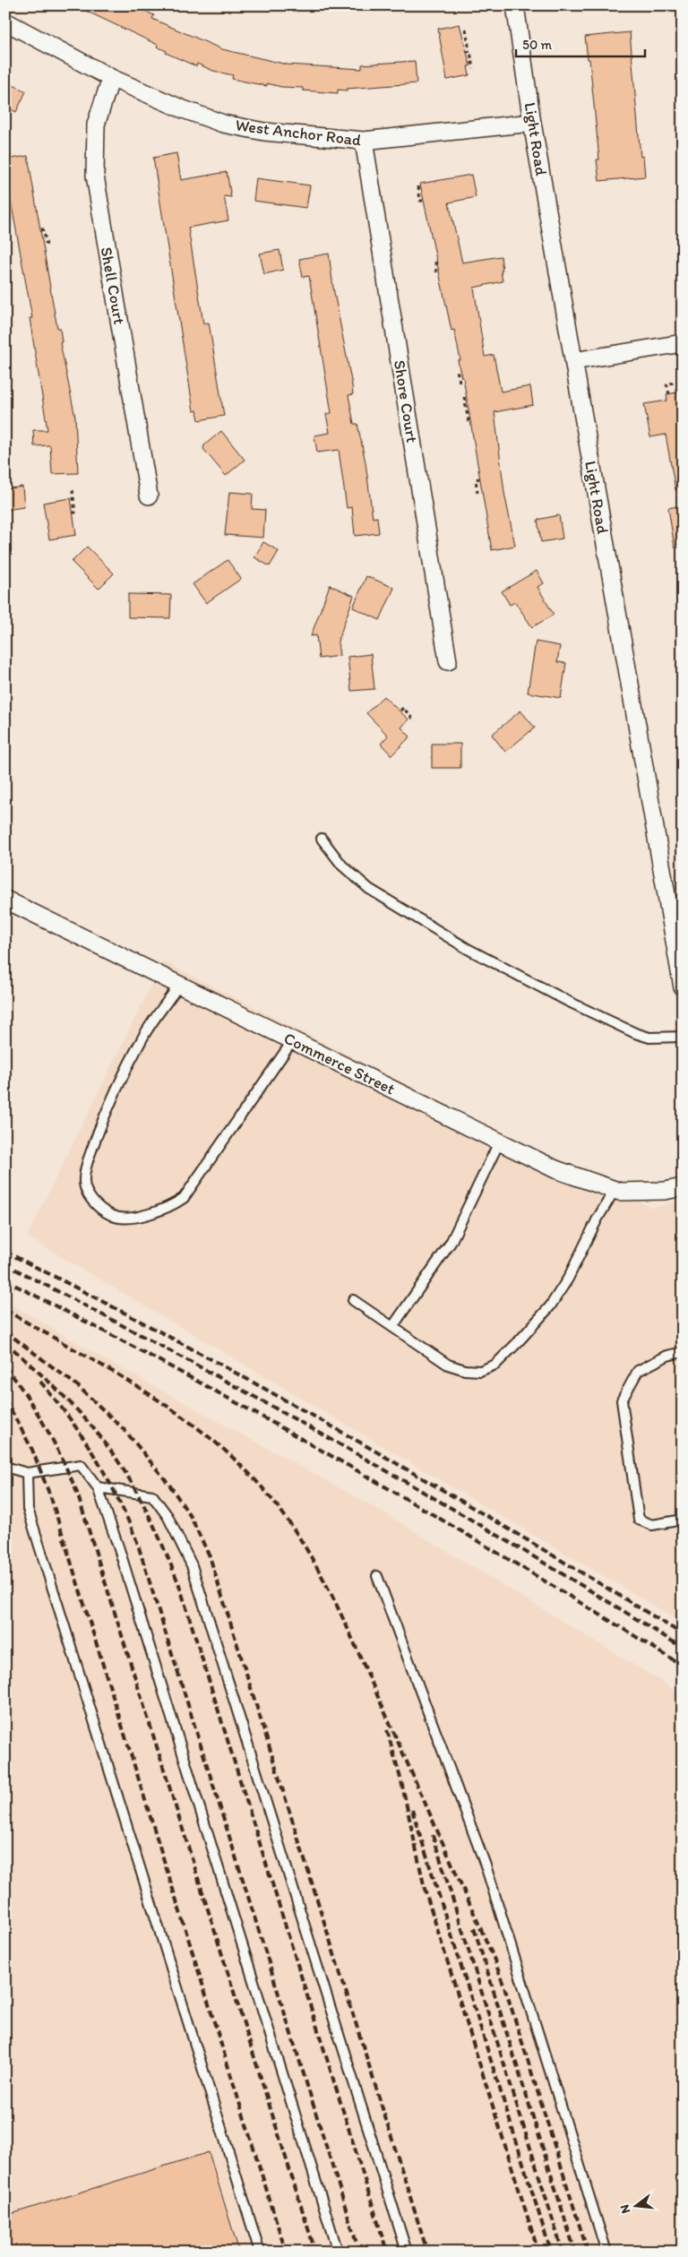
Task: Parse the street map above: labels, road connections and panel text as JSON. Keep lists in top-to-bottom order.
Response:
{
  "streets": {
    "street": [
      "West Anchor Road",
      "Light Road",
      "Shell Court",
      "Shore Court",
      "Commerce Street"
    ]
  },
  "crossings": [
    ["West Anchor Road", "Light Road"],
    ["West Anchor Road", "Shell Court"],
    ["West Anchor Road", "Shore Court"]
  ],
  "scale_bar": "50 m",
  "north": "left"
}
